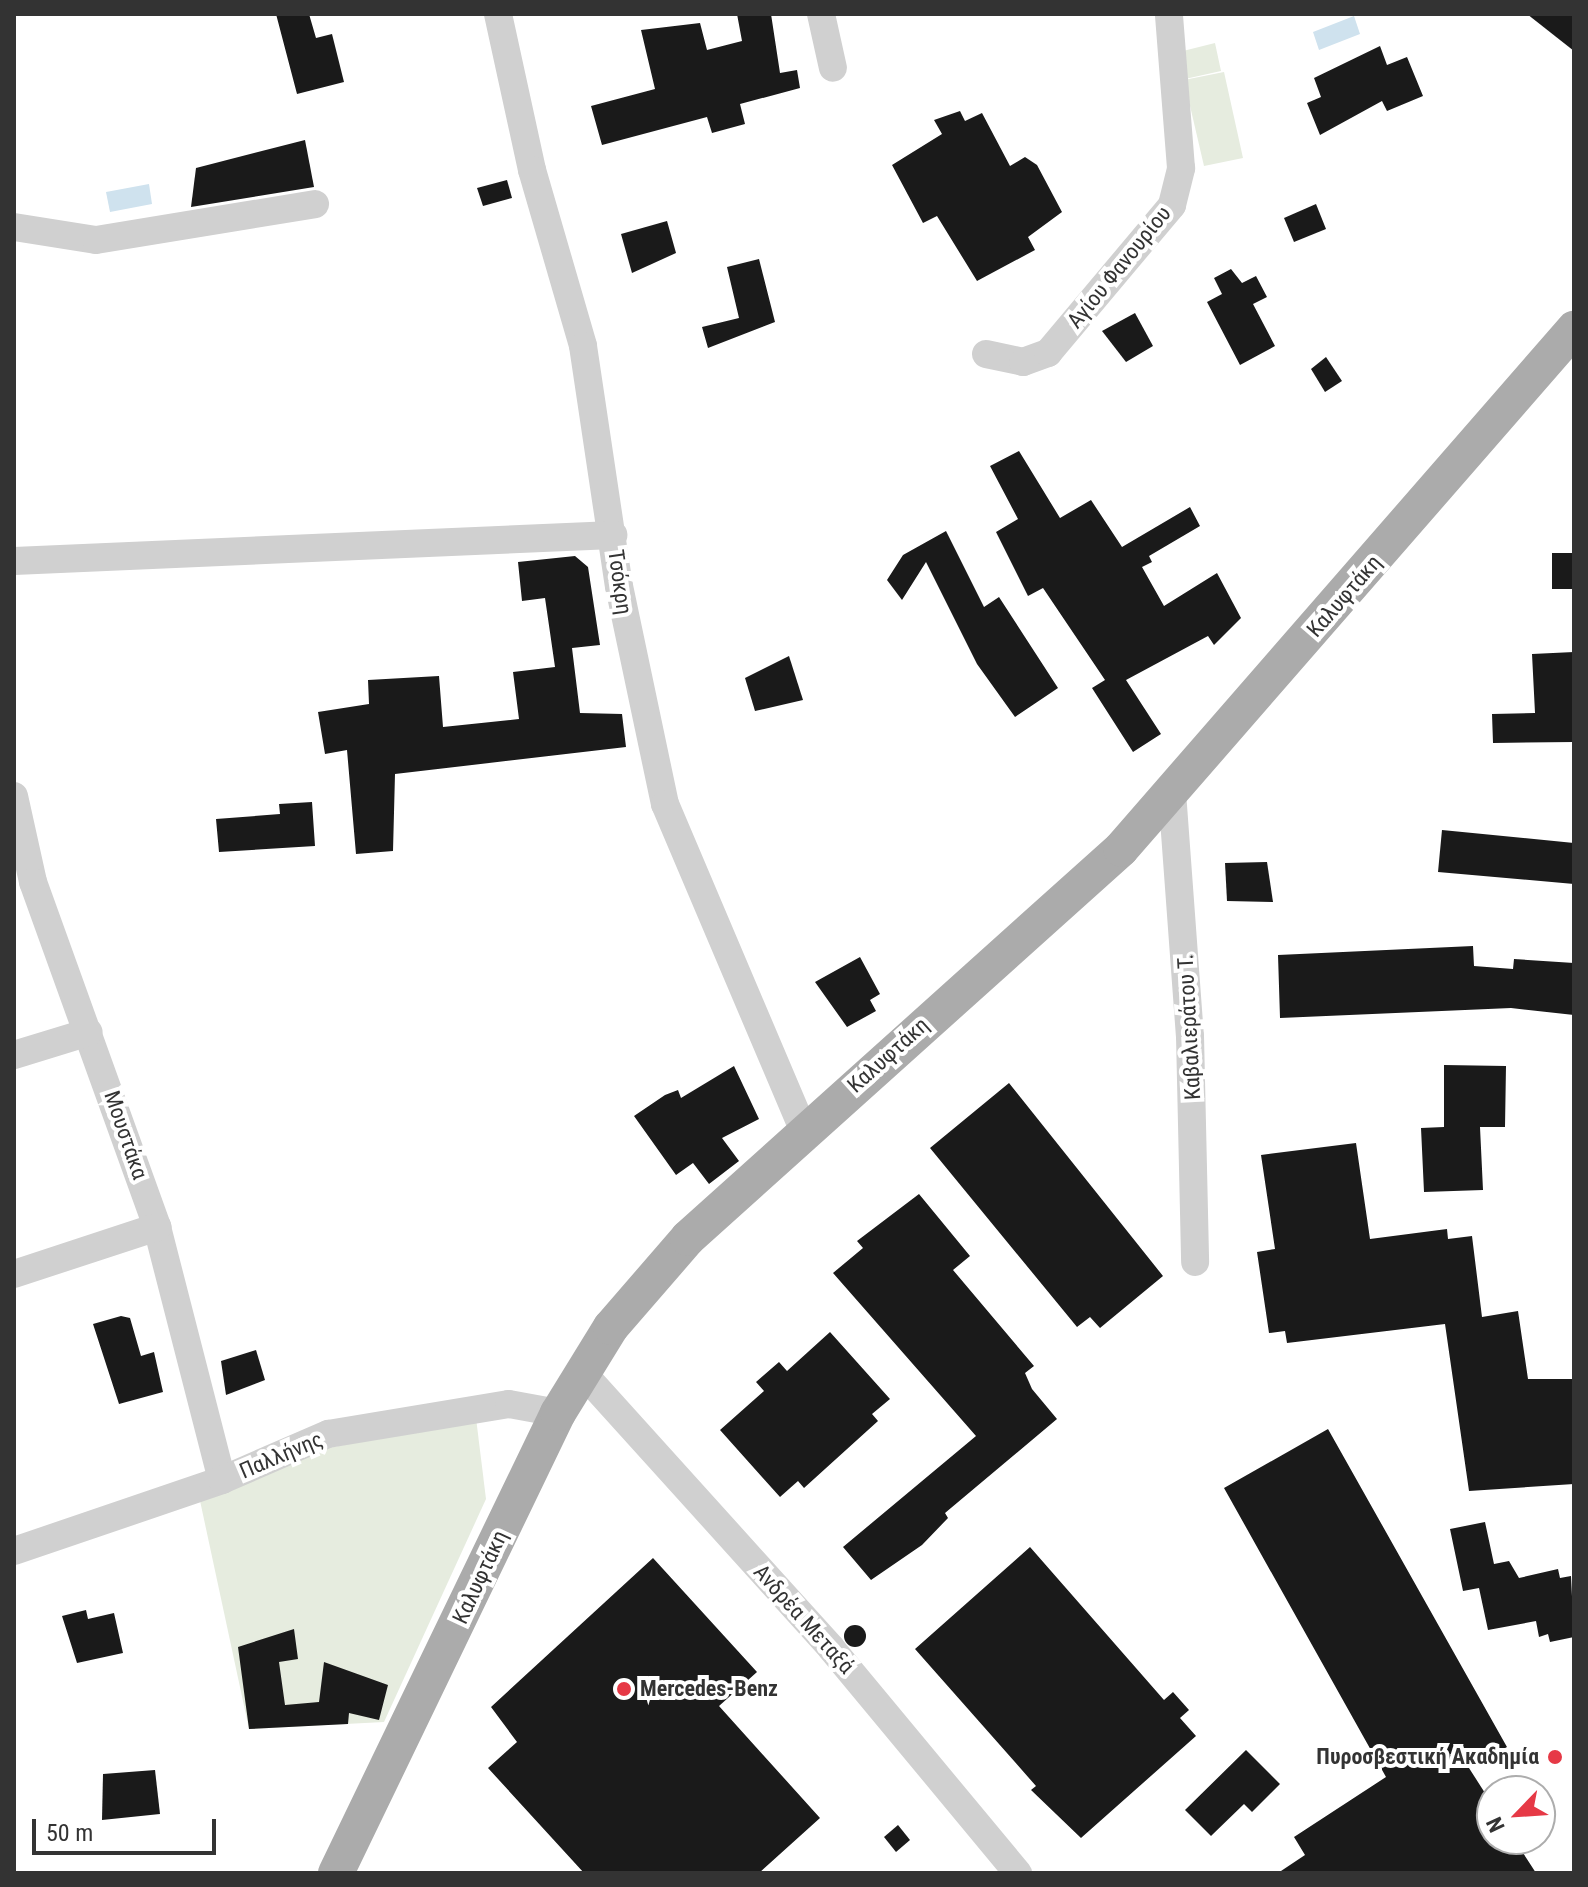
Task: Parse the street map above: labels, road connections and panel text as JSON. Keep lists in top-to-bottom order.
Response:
{
  "streets": {
    "main road": ["Καλυφτάκη"],
    "street": [
      "Αγίου Φανουρίου",
      "Τσόκρη",
      "Καβαλιεράτου Τ.",
      "Μουστάκα",
      "Παλλήνης",
      "Ανδρέα Μεταξά"
    ]
  },
  "crossings": [
    ["Τσόκρη", "Καλυφτάκη"],
    ["Καλυφτάκη", "Καβαλιεράτου Τ."],
    ["Καλυφτάκη", "Παλλήνης"],
    ["Καλυφτάκη", "Ανδρέα Μεταξά"],
    ["Μουστάκα", "Παλλήνης"]
  ],
  "places": ["Mercedes-Benz", "Πυροσβεστική Ακαδημία"],
  "scale_bar": "50 m",
  "north": "bottom left"
}
